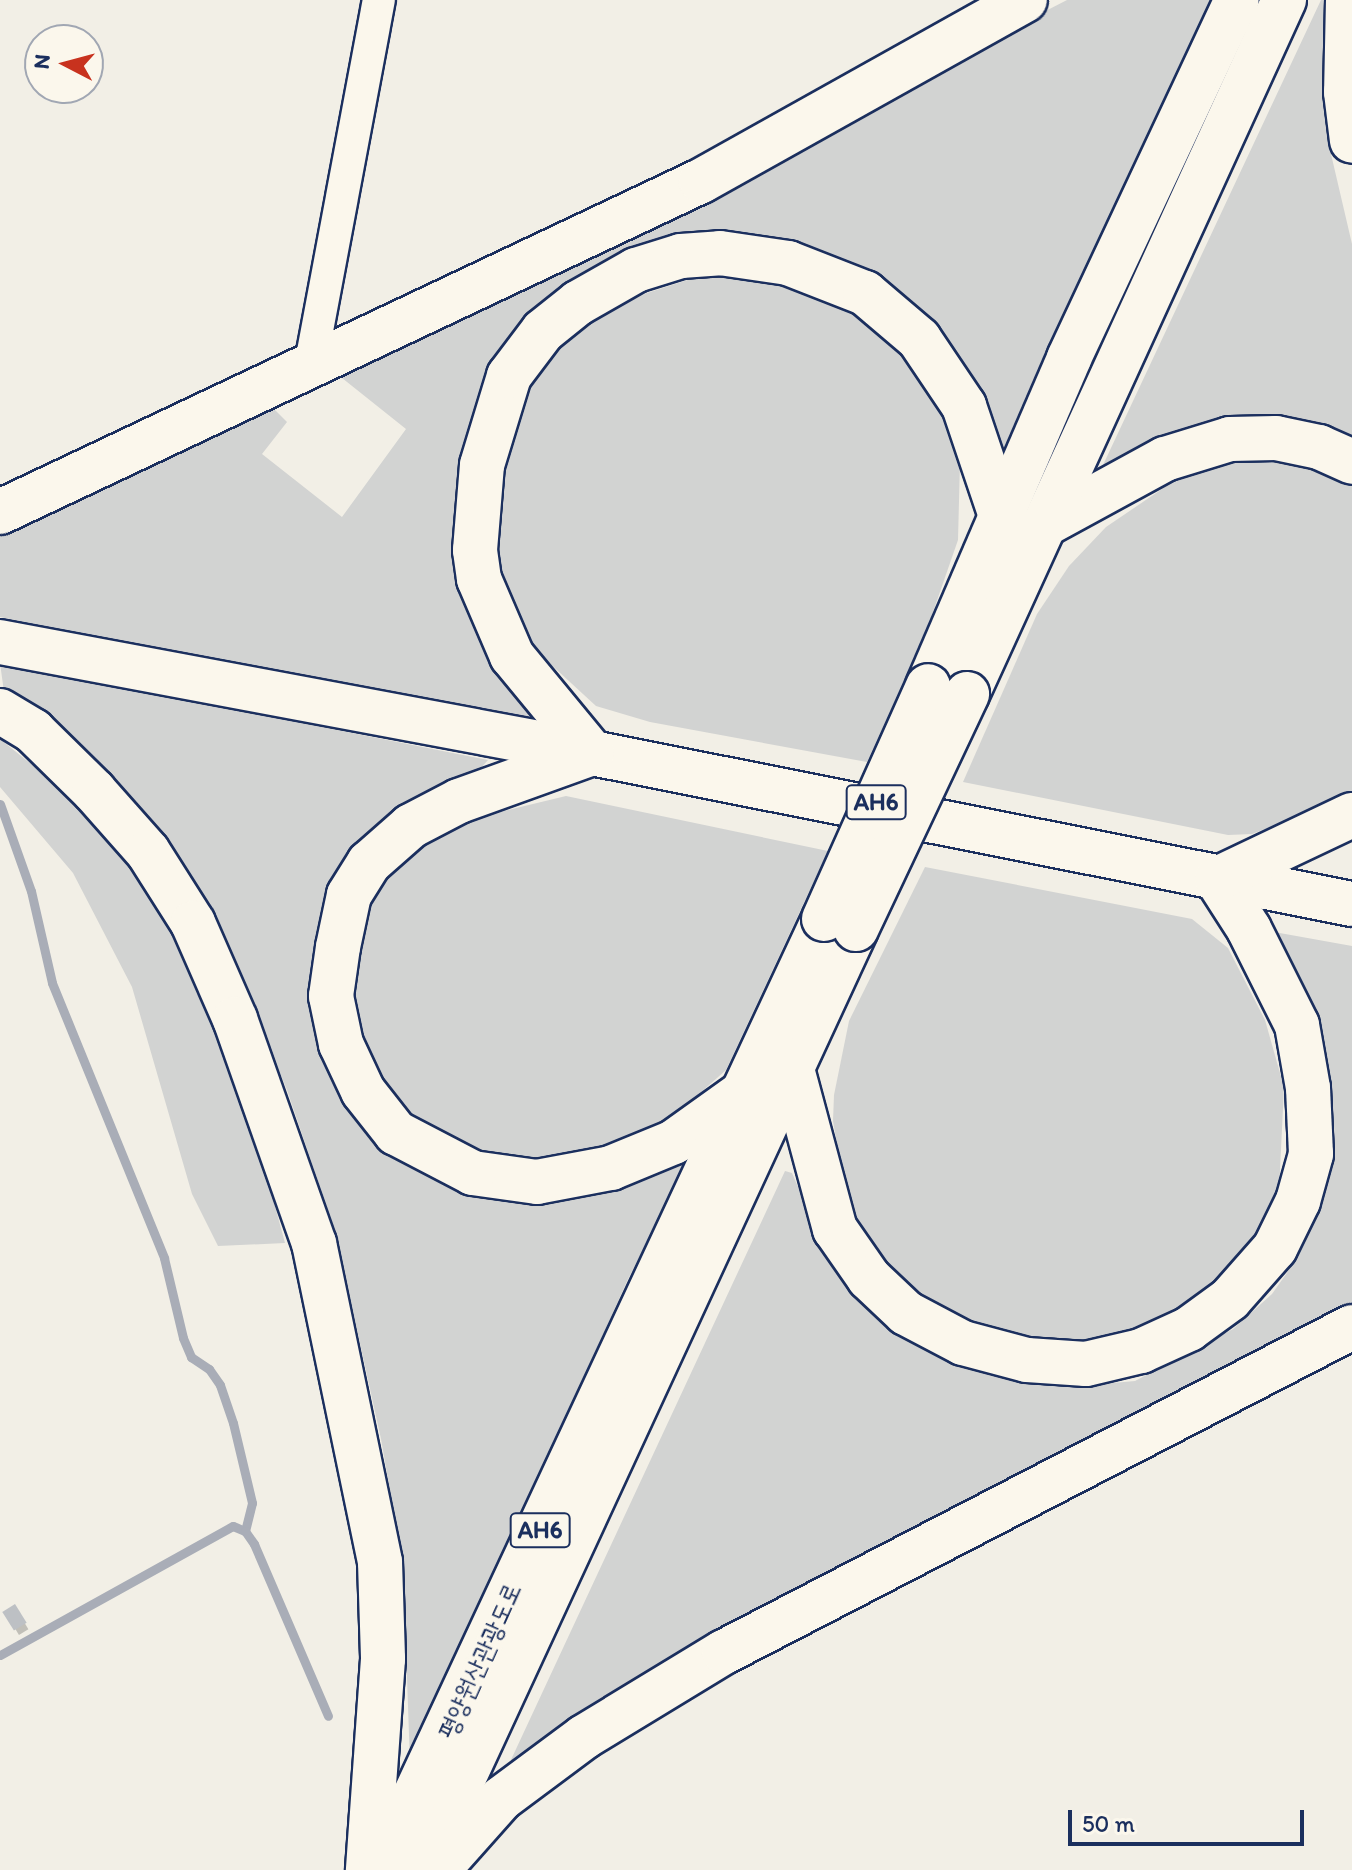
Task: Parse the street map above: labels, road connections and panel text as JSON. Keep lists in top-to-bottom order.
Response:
{
  "streets": {
    "main road": ["AH6", "평양원산관광도로"]
  },
  "scale_bar": "50 m",
  "north": "left"
}
